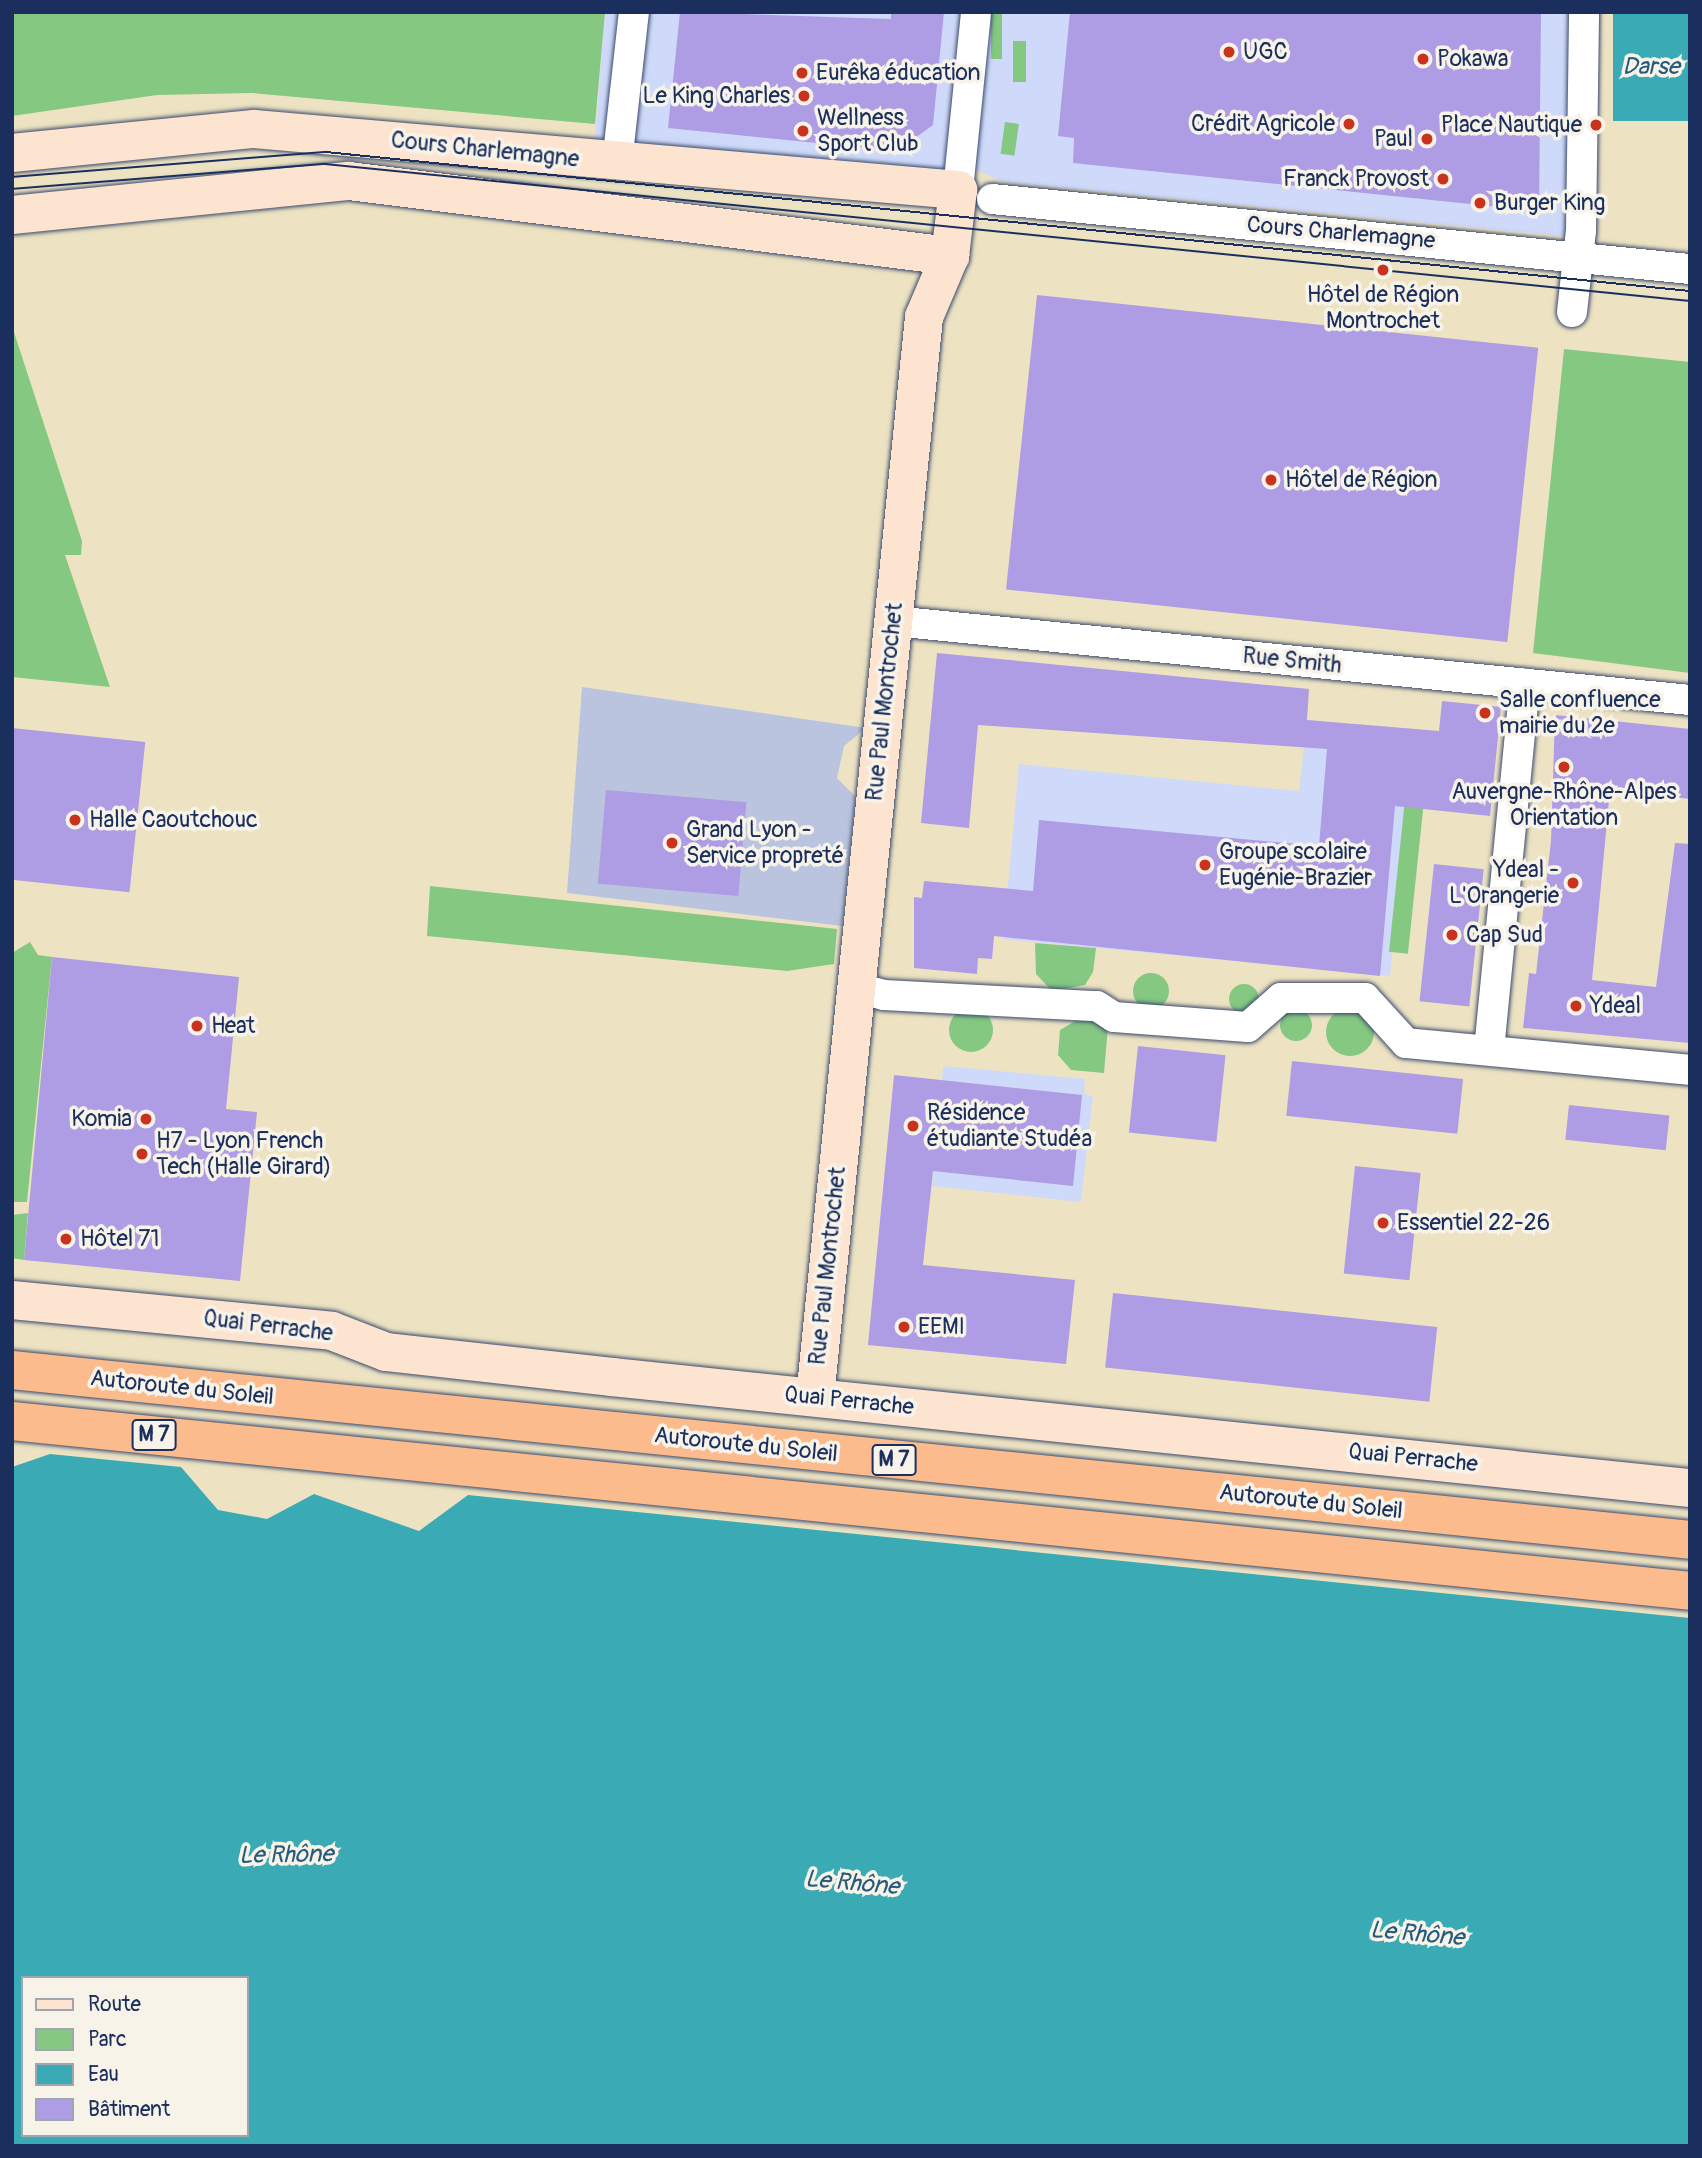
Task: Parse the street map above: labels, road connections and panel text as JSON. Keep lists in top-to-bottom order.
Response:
{
  "streets": {
    "highway": ["Autoroute du Soleil", "M 7"],
    "street": [
      "Cours Charlemagne",
      "Rue Smith",
      "Rue Paul Montrochet",
      "Quai Perrache"
    ]
  },
  "crossings": [
    ["Cours Charlemagne", "Rue Paul Montrochet"],
    ["Rue Smith", "Rue Paul Montrochet"],
    ["Rue Paul Montrochet", "Quai Perrache"]
  ],
  "water": ["Darse", "Le Rhône"],
  "places": [
    "UGC",
    "Pokawa",
    "Eurêka éducation",
    "Le King Charles",
    "Crédit Agricole",
    "Place Nautique",
    "Wellness Sport Club",
    "Paul",
    "Franck Provost",
    "Burger King",
    "Hôtel de Région Montrochet",
    "Hôtel de Région",
    "Salle confluence mairie du 2e",
    "Auvergne-Rhône-Alpes Orientation",
    "Halle Caoutchouc",
    "Grand Lyon - Service propreté",
    "Groupe scolaire Eugénie-Brazier",
    "Ydeal - L'Orangerie",
    "Cap Sud",
    "Ydeal",
    "Heat",
    "Komia",
    "Résidence étudiante Studéa",
    "H7 - Lyon French Tech (Halle Girard)",
    "Essentiel 22-26",
    "Hôtel 71",
    "EEMI"
  ],
  "legend": [
    "Route",
    "Parc",
    "Eau",
    "Bâtiment"
  ]
}
